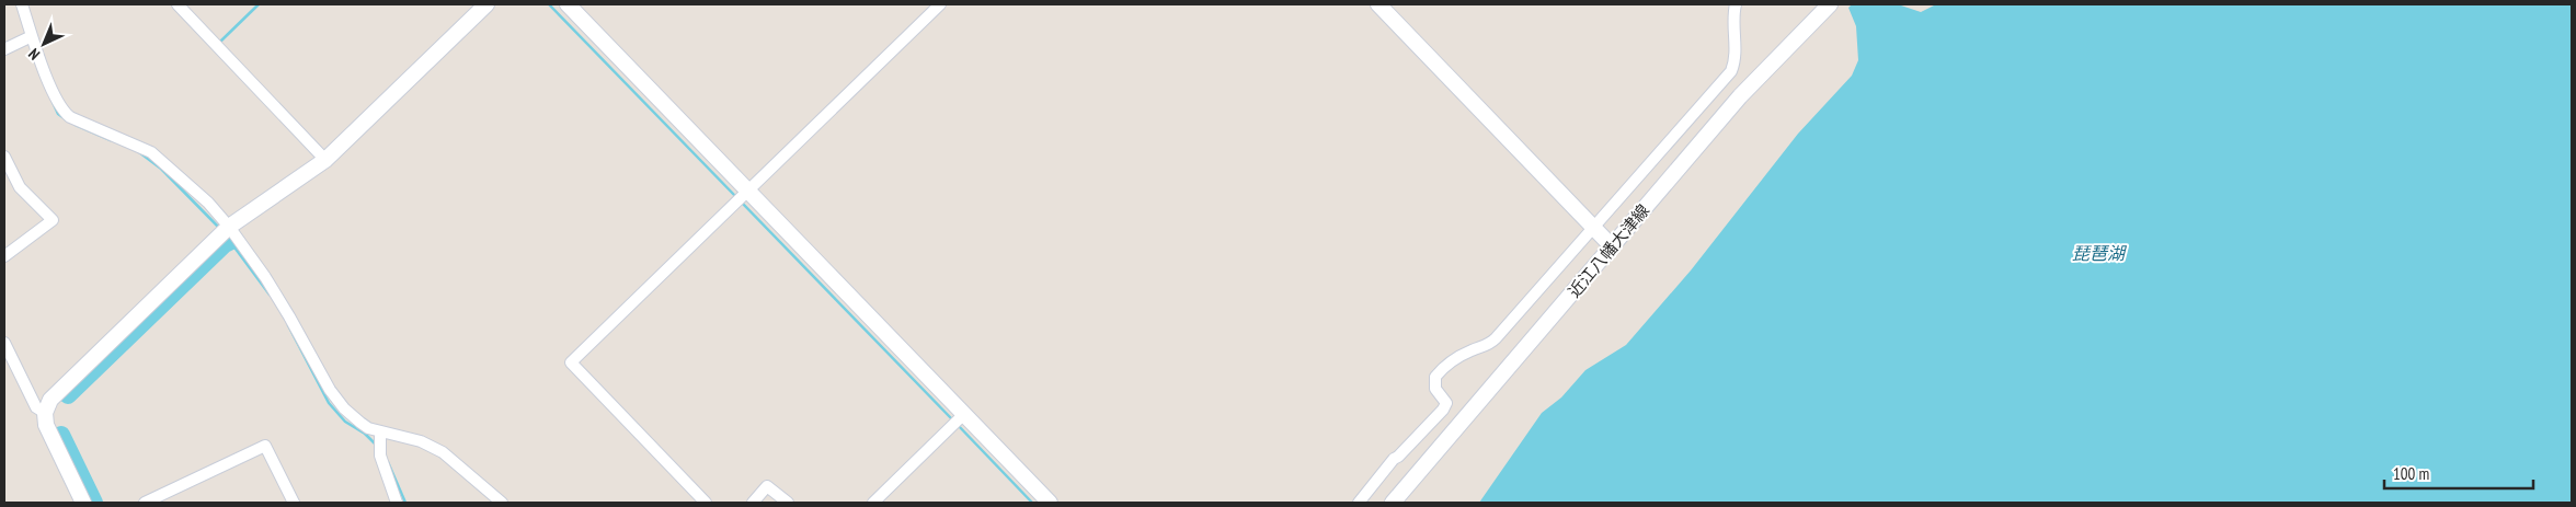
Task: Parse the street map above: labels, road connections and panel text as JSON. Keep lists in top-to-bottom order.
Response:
{
  "streets": {
    "street": ["近江八幡大津線"]
  },
  "water": ["琵琶湖"],
  "scale_bar": "100 m",
  "north": "bottom left"
}
